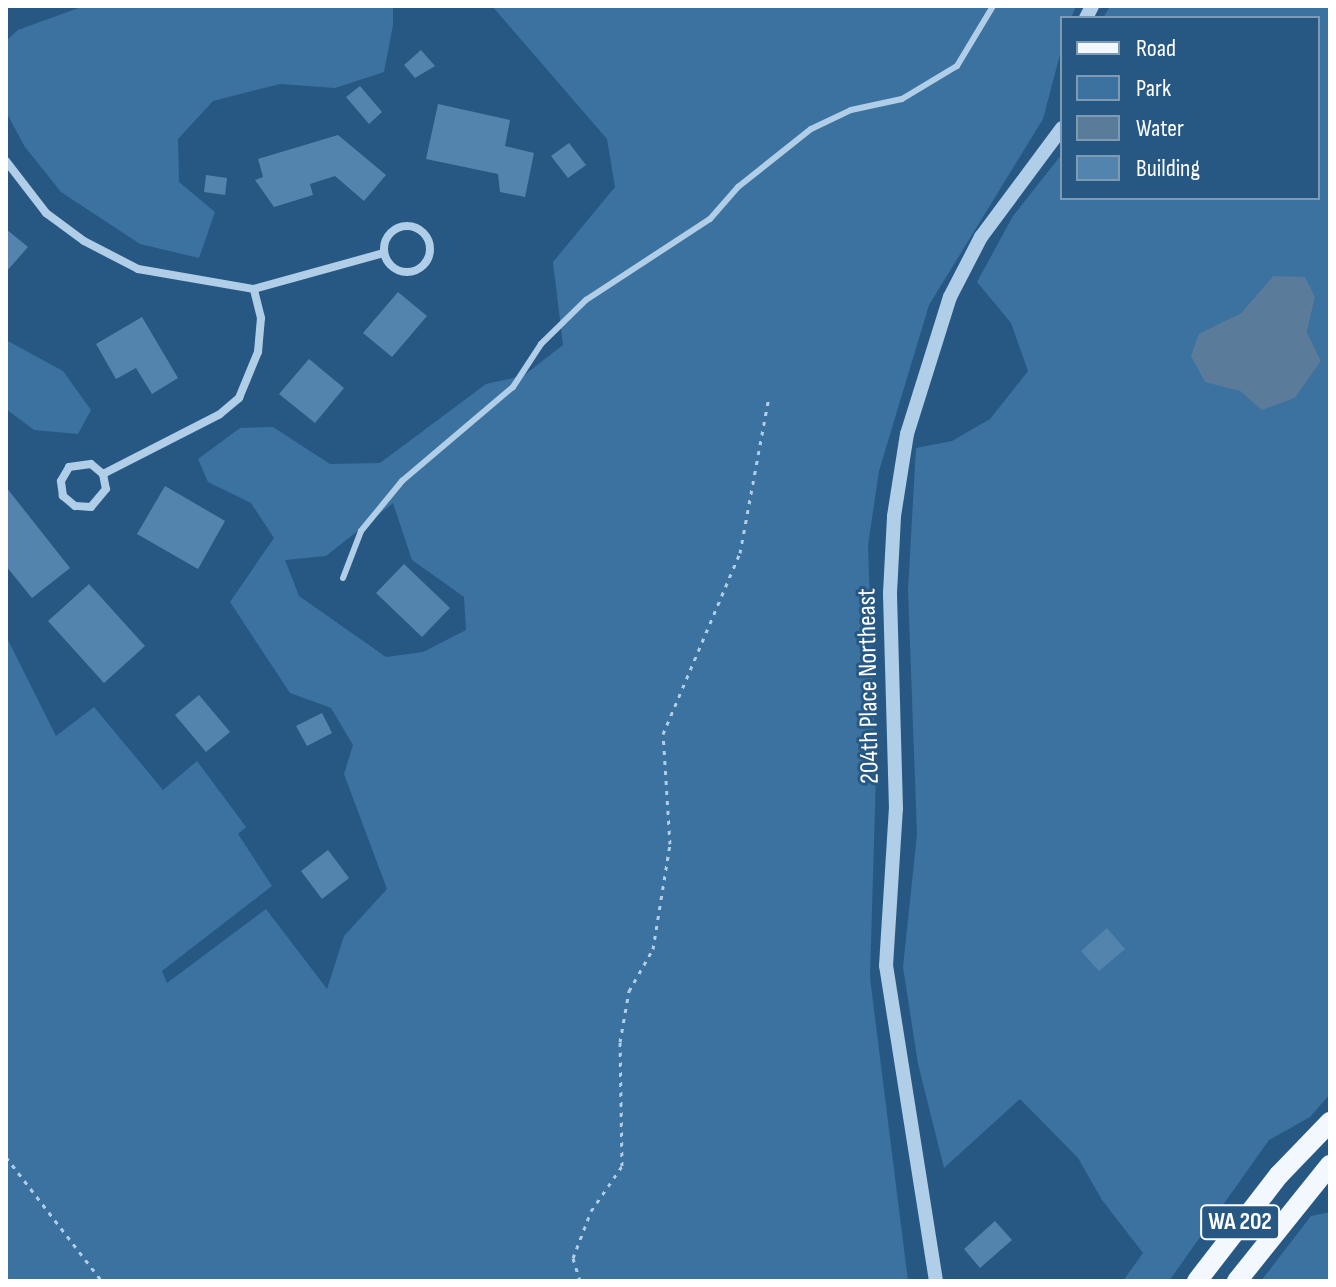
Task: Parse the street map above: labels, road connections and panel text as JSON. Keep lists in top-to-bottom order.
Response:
{
  "streets": {
    "main road": ["WA 202"],
    "street": ["204th Place Northeast"]
  },
  "legend": [
    "Road",
    "Park",
    "Water",
    "Building"
  ]
}
